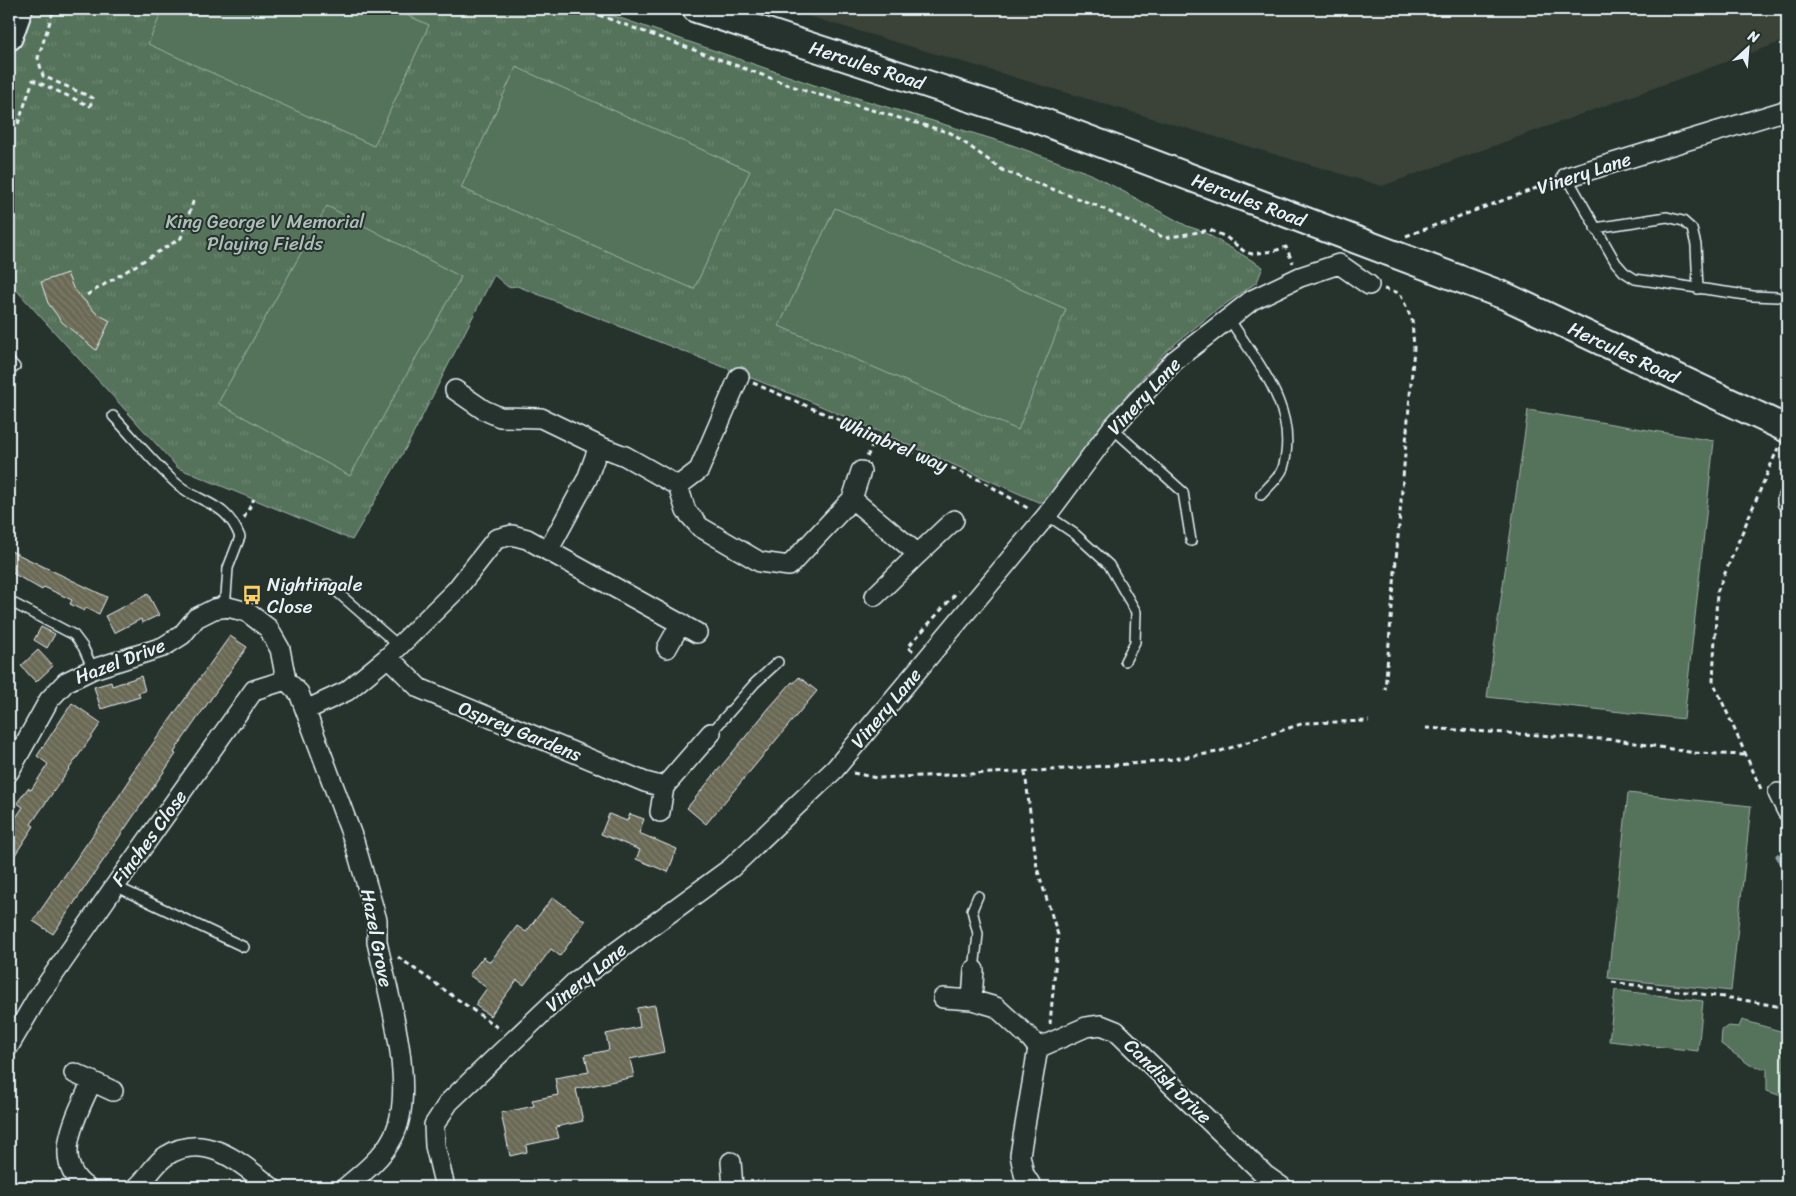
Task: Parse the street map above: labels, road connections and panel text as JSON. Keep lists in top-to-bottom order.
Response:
{
  "streets": {
    "street": [
      "Hercules Road",
      "Vinery Lane",
      "Hazel Drive",
      "Osprey Gardens",
      "Finches Close",
      "Hazel Grove",
      "Candish Drive"
    ],
    "path": ["Whimbrel way"]
  },
  "crossings": [
    ["Vinery Lane", "Whimbrel way"]
  ],
  "parks": ["King George V Memorial Playing Fields"],
  "places": {
    "bus stop": ["Nightingale Close"]
  },
  "north": "top right"
}
